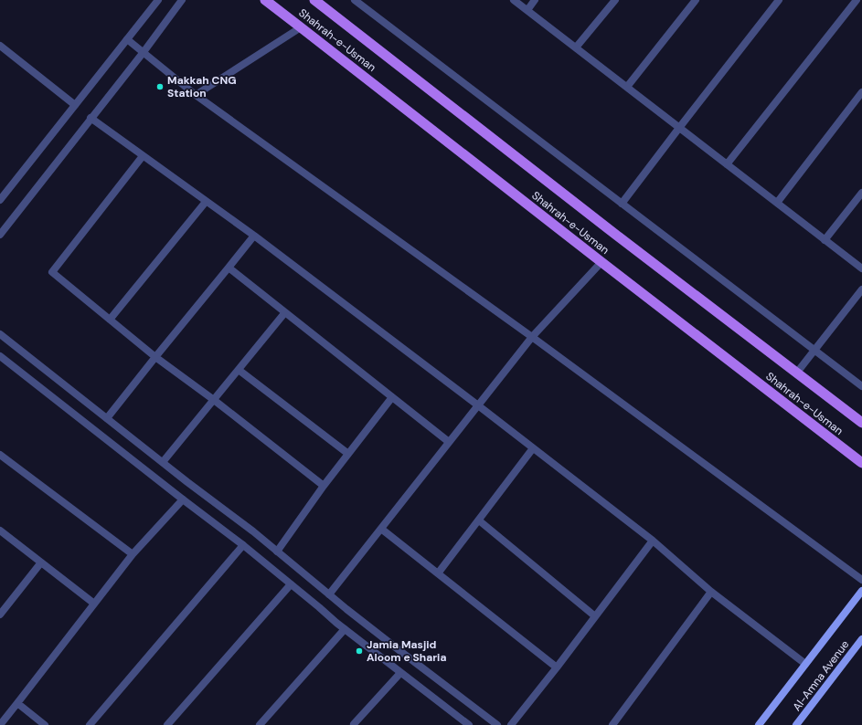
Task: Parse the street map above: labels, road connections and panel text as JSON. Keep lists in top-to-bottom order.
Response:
{
  "streets": {
    "main road": ["Shahrah-e-Usman", "Al-Amna Avenue"]
  },
  "places": ["Makkah CNG Station", "Jamia Masjid Aloom e Sharia"]
}
